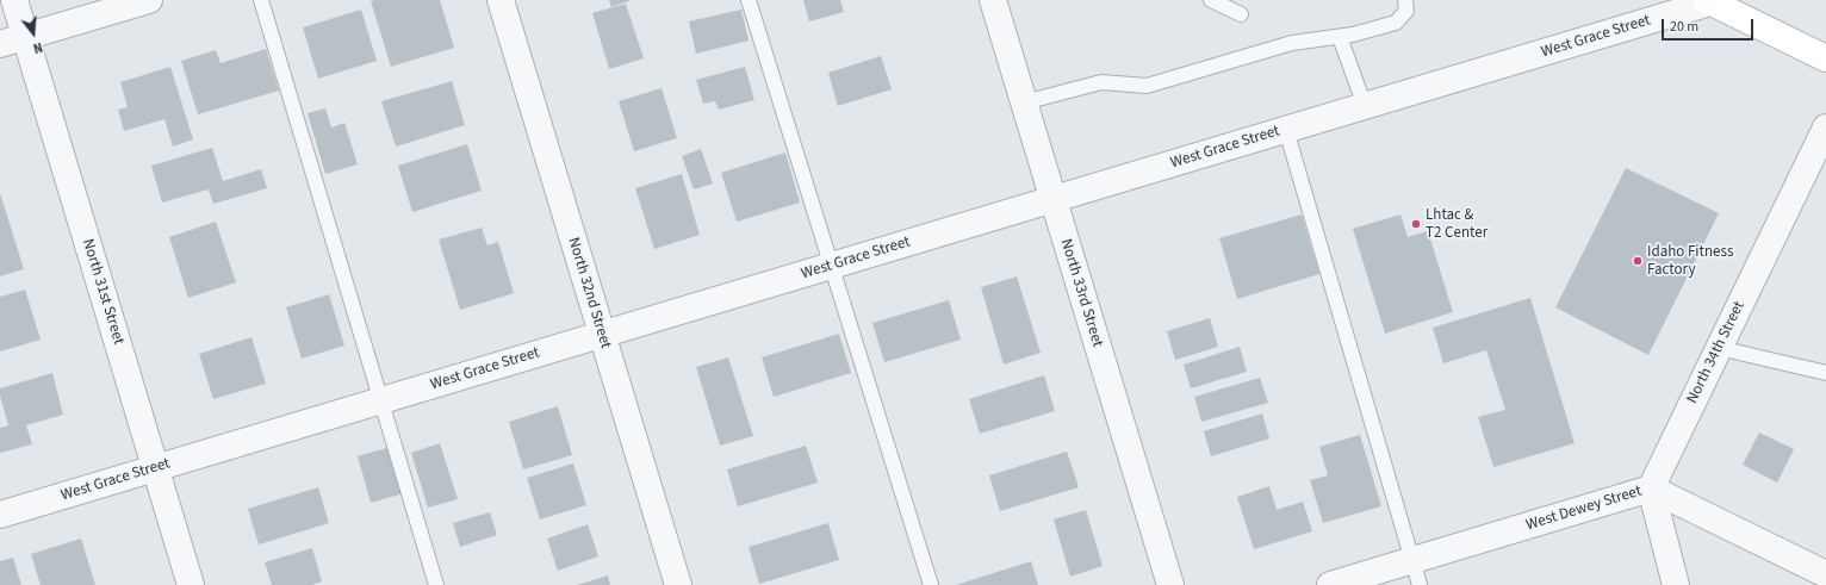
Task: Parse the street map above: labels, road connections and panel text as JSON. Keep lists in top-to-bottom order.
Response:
{
  "streets": {
    "street": [
      "West Grace Street",
      "North 31st Street",
      "North 32nd Street",
      "North 33rd Street",
      "North 34th Street",
      "West Dewey Street"
    ]
  },
  "crossings": [
    ["West Grace Street", "North 31st Street"],
    ["West Grace Street", "North 32nd Street"],
    ["West Grace Street", "North 33rd Street"],
    ["North 34th Street", "West Dewey Street"]
  ],
  "places": ["Lhtac & T2 Center", "Idaho Fitness Factory"],
  "scale_bar": "20 m",
  "north": "bottom"
}
